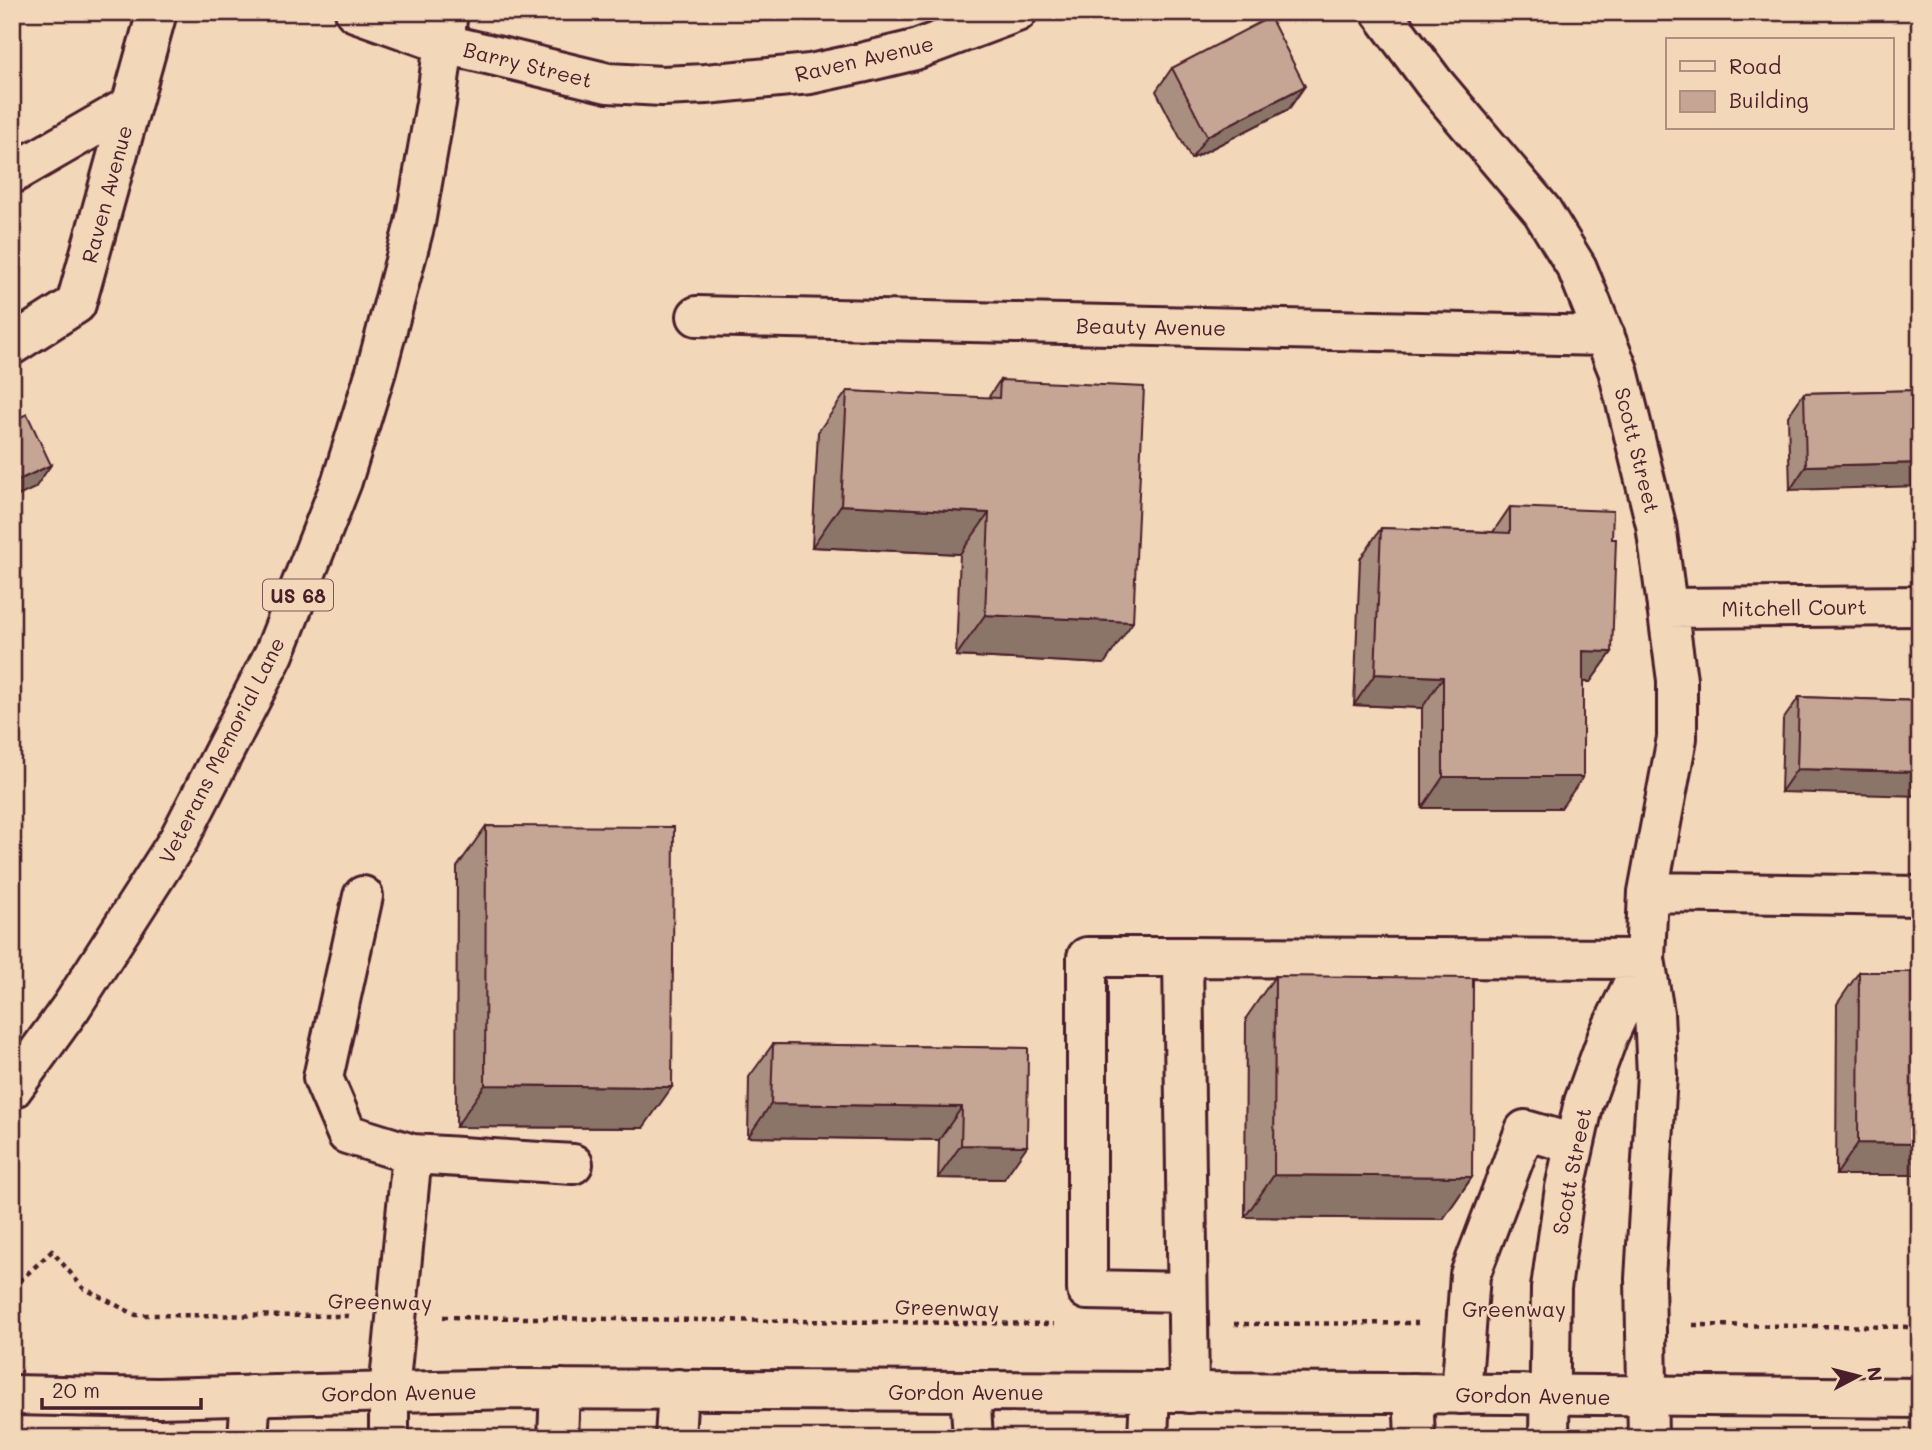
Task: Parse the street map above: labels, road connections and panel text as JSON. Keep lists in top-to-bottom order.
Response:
{
  "streets": {
    "street": [
      "Raven Avenue",
      "Barry Street",
      "Beauty Avenue",
      "Scott Street",
      "US 68",
      "Mitchell Court",
      "Veterans Memorial Lane",
      "Gordon Avenue"
    ],
    "path": ["Greenway"]
  },
  "crossings": [
    ["Raven Avenue", "Barry Street"],
    ["Barry Street", "Veterans Memorial Lane"],
    ["Beauty Avenue", "Scott Street"],
    ["Scott Street", "Mitchell Court"],
    ["Scott Street", "Gordon Avenue"]
  ],
  "legend": ["Road", "Building"],
  "scale_bar": "20 m",
  "north": "right"
}
